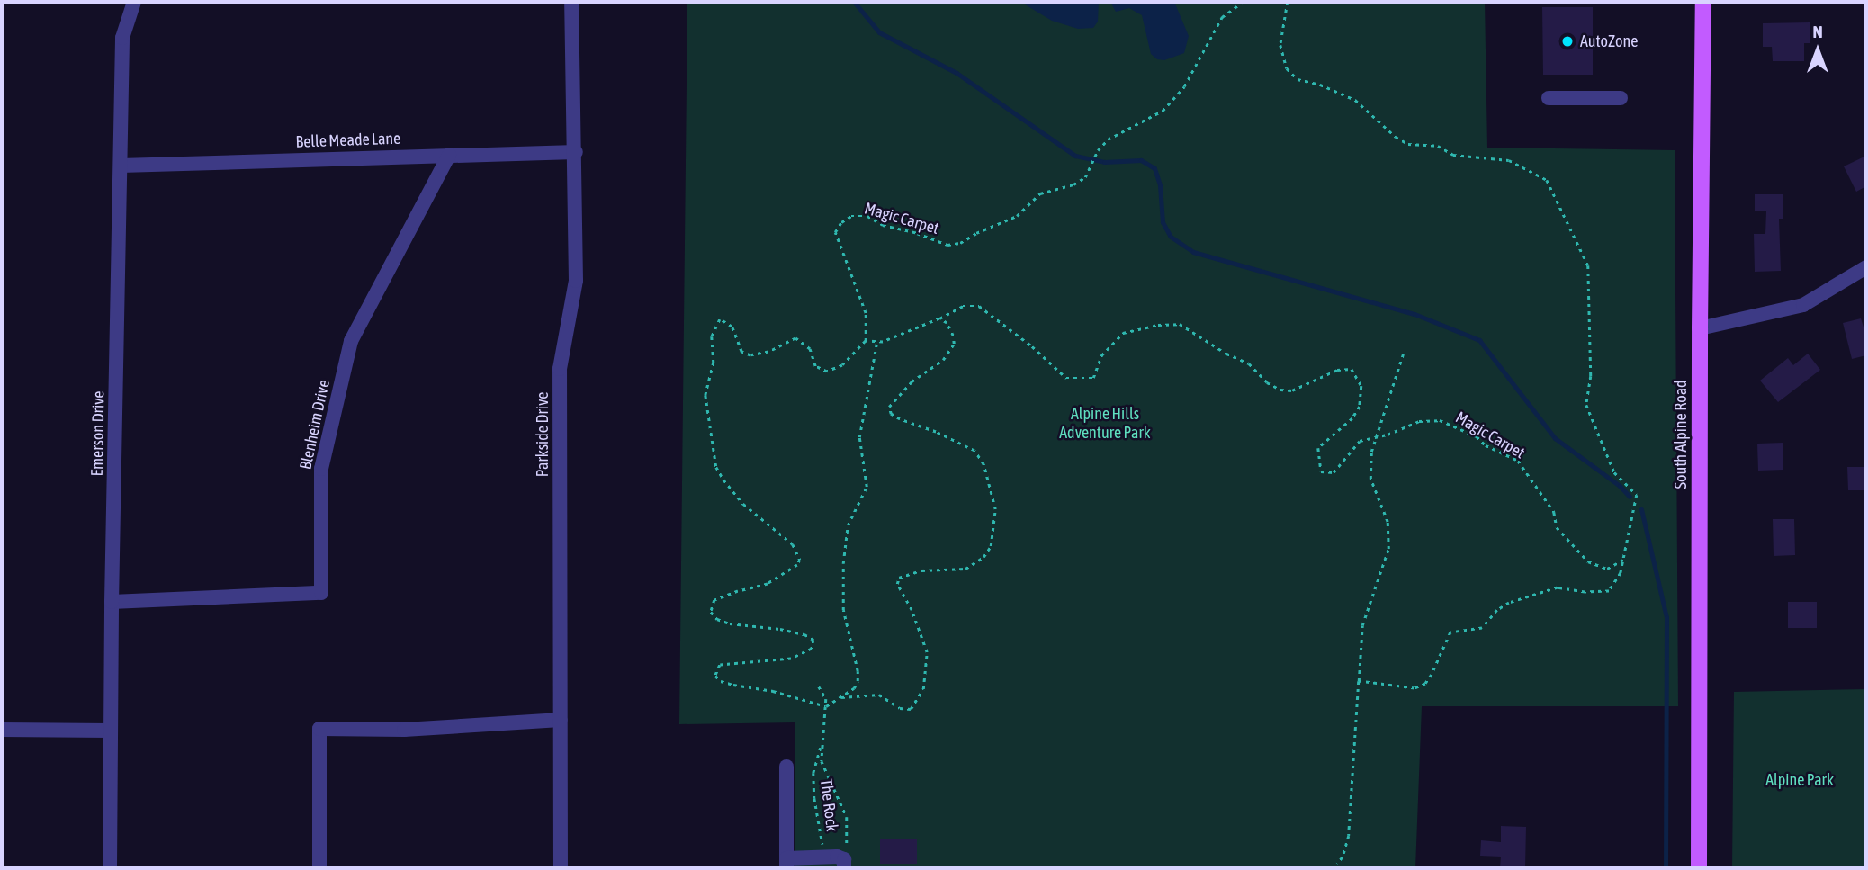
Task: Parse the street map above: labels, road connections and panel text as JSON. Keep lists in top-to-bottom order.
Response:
{
  "streets": {
    "main road": ["South Alpine Road"],
    "street": [
      "Belle Meade Lane",
      "Blenheim Drive",
      "Emerson Drive",
      "Parkside Drive"
    ],
    "path": ["Magic Carpet", "The Rock"]
  },
  "crossings": [
    ["Belle Meade Lane", "Blenheim Drive"],
    ["Belle Meade Lane", "Emerson Drive"],
    ["Belle Meade Lane", "Parkside Drive"],
    ["Blenheim Drive", "Emerson Drive"]
  ],
  "parks": ["Alpine Hills Adventure Park", "Alpine Park"],
  "places": ["AutoZone"],
  "north": "top"
}
